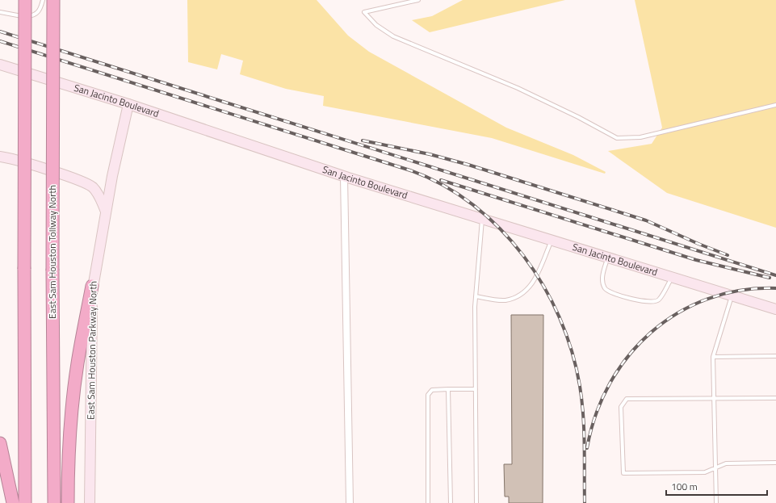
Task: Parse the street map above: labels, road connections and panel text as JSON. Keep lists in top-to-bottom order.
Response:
{
  "streets": {
    "highway": ["East Sam Houston Tollway North"],
    "main road": ["San Jacinto Boulevard", "East Sam Houston Parkway North"]
  },
  "crossings": [
    ["San Jacinto Boulevard", "East Sam Houston Parkway North"]
  ],
  "scale_bar": "100 m"
}
